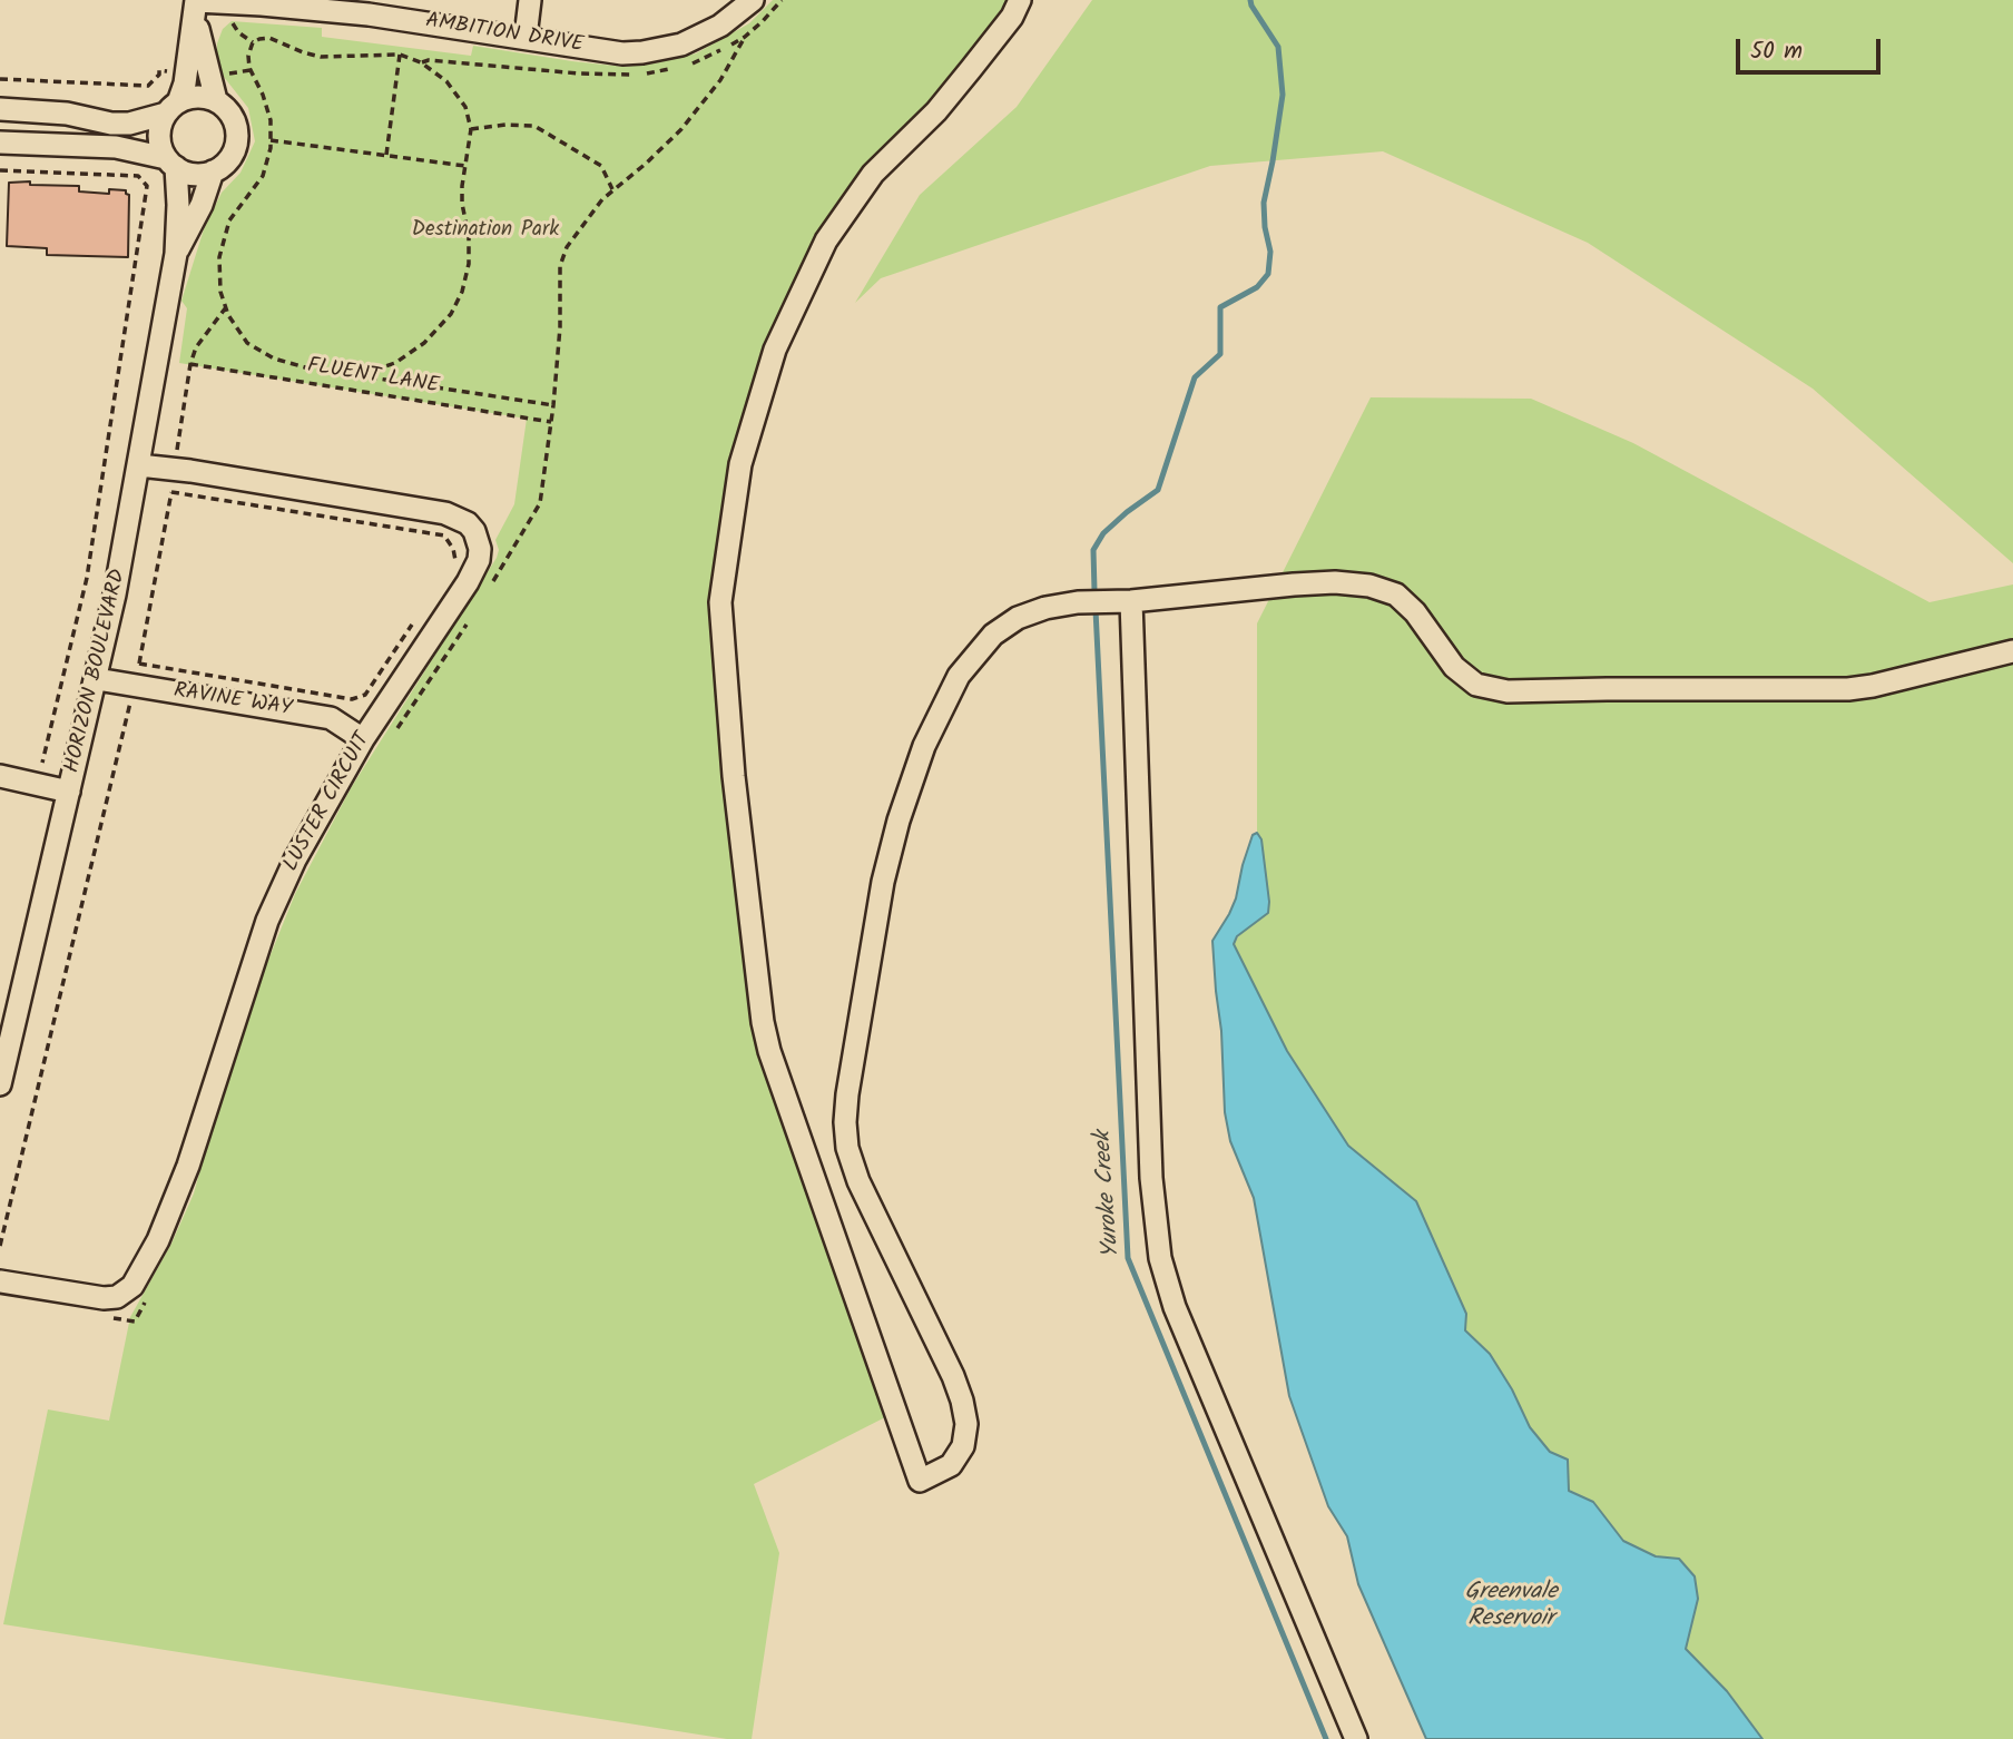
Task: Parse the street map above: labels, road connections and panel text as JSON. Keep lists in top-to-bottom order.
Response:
{
  "streets": {
    "street": [
      "AMBITION DRIVE",
      "HORIZON BOULEVARD",
      "RAVINE WAY",
      "LUSTER CIRCUIT"
    ],
    "path": ["FLUENT LANE"]
  },
  "crossings": [
    ["HORIZON BOULEVARD", "RAVINE WAY"],
    ["HORIZON BOULEVARD", "LUSTER CIRCUIT"],
    ["RAVINE WAY", "LUSTER CIRCUIT"]
  ],
  "water": ["Yuroke Creek", "Greenvale Reservoir"],
  "parks": ["Destination Park"],
  "scale_bar": "50 m"
}
